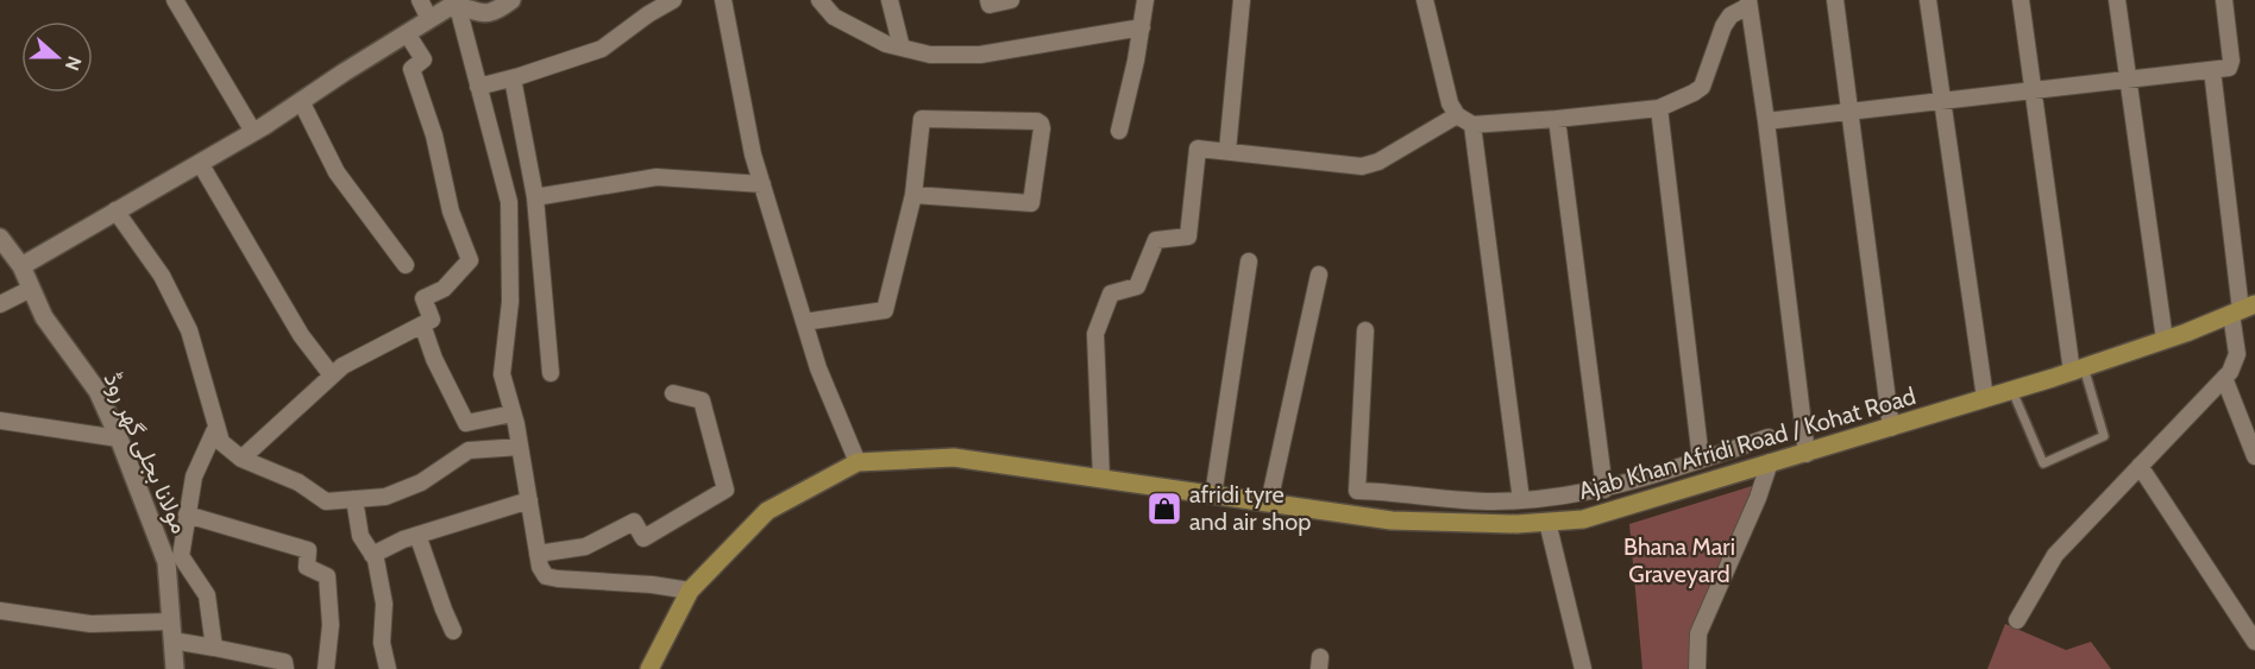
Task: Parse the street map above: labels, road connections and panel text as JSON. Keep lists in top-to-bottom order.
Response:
{
  "streets": {
    "main road": ["Ajab Khan Afridi Road / Kohat Road"],
    "street": ["مولانا بجلی گھر روڈ"]
  },
  "parks": ["Bhana Mari Graveyard"],
  "places": {
    "shop": ["afridi tyre and air shop"]
  },
  "north": "right"
}
